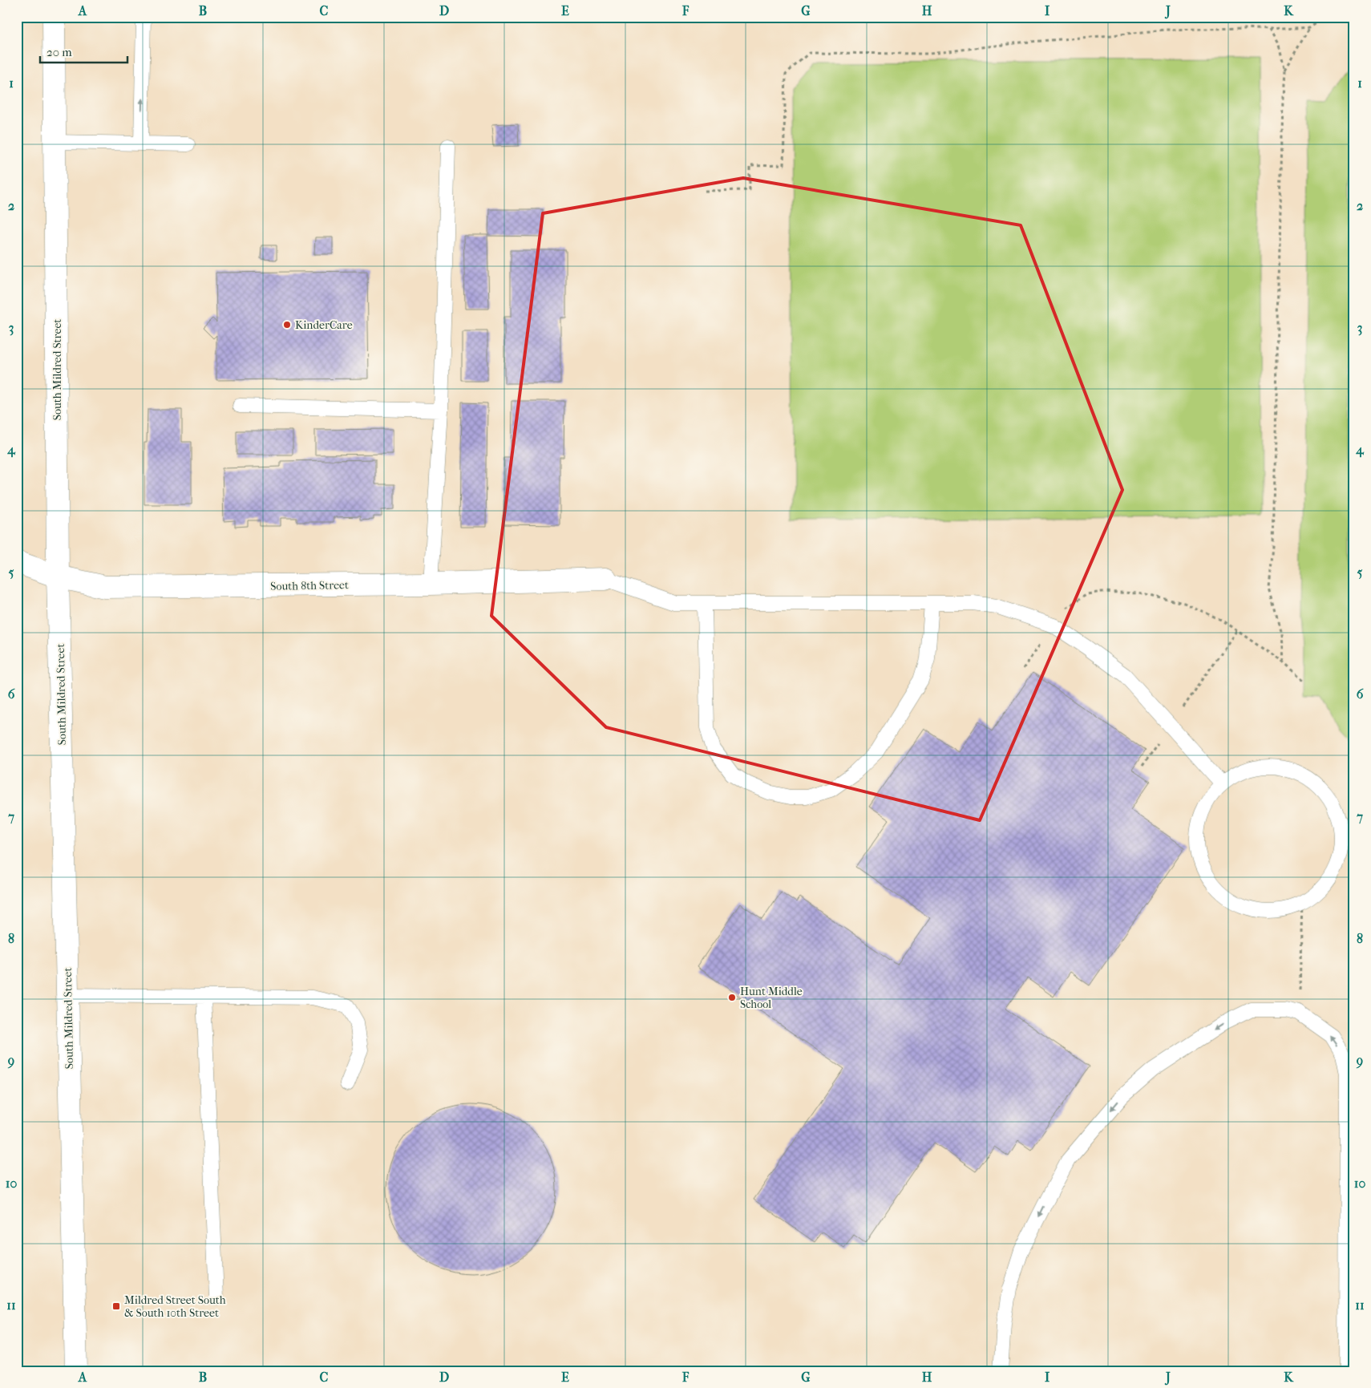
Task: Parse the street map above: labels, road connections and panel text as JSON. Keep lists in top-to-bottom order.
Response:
{
  "streets": {
    "main road": ["South Mildred Street", "South 8th Street"]
  },
  "crossings": [
    ["South Mildred Street", "South 8th Street"]
  ],
  "places": {
    "other": ["KinderCare", "Hunt Middle School"],
    "transit": ["Mildred Street South & South 10th Street"]
  },
  "scale_bar": "20 m",
  "grid": {
    "columns": [
      "A",
      "B",
      "C",
      "D",
      "E",
      "F",
      "G",
      "H",
      "I",
      "J",
      "K"
    ],
    "rows": [
      "1",
      "2",
      "3",
      "4",
      "5",
      "6",
      "7",
      "8",
      "9",
      "10",
      "11"
    ]
  }
}
